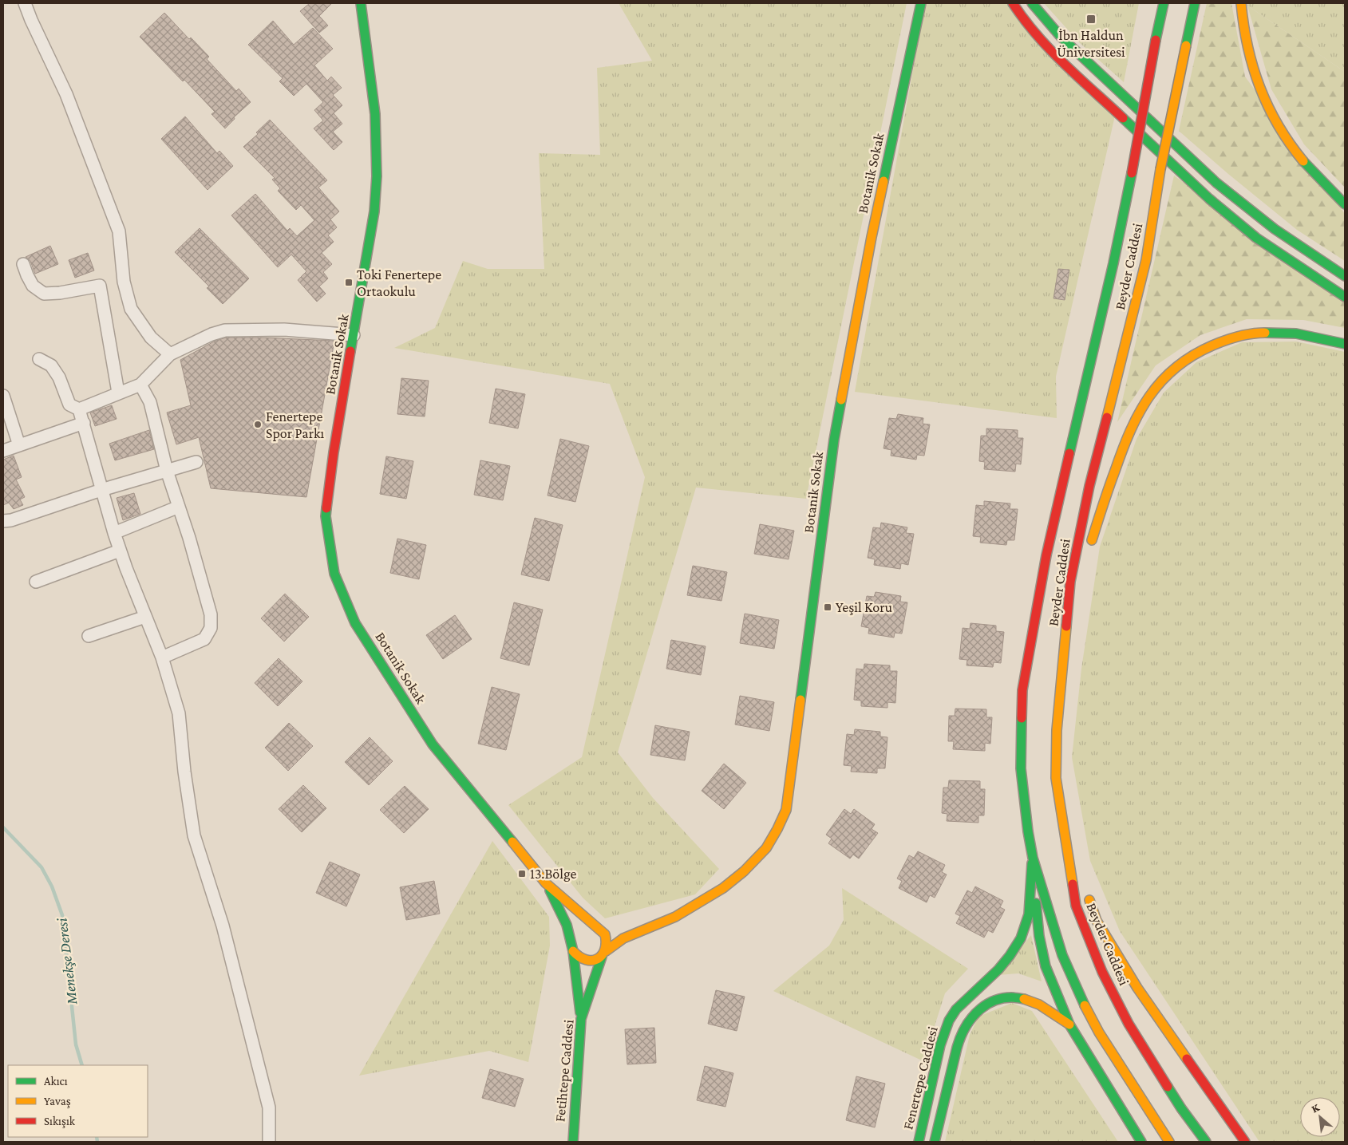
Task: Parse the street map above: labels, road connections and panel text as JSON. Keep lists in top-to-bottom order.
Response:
{
  "streets": {
    "main road": [
      "Botanik Sokak",
      "Beyder Caddesi",
      "Fetihtepe Caddesi",
      "Fenertepe Caddesi"
    ]
  },
  "crossings": [
    ["Botanik Sokak", "Fetihtepe Caddesi"],
    ["Beyder Caddesi", "Fenertepe Caddesi"]
  ],
  "water": ["Menekşe Deresi"],
  "places": {
    "transit": [
      "İbn Haldun Üniversitesi",
      "Toki Fenertepe Ortaokulu",
      "Yeşil Koru",
      "13.Bölge"
    ],
    "other": ["Fenertepe Spor Parkı"]
  },
  "legend": ["Akıcı", "Yavaş", "Sıkışık"],
  "north": "top left"
}
